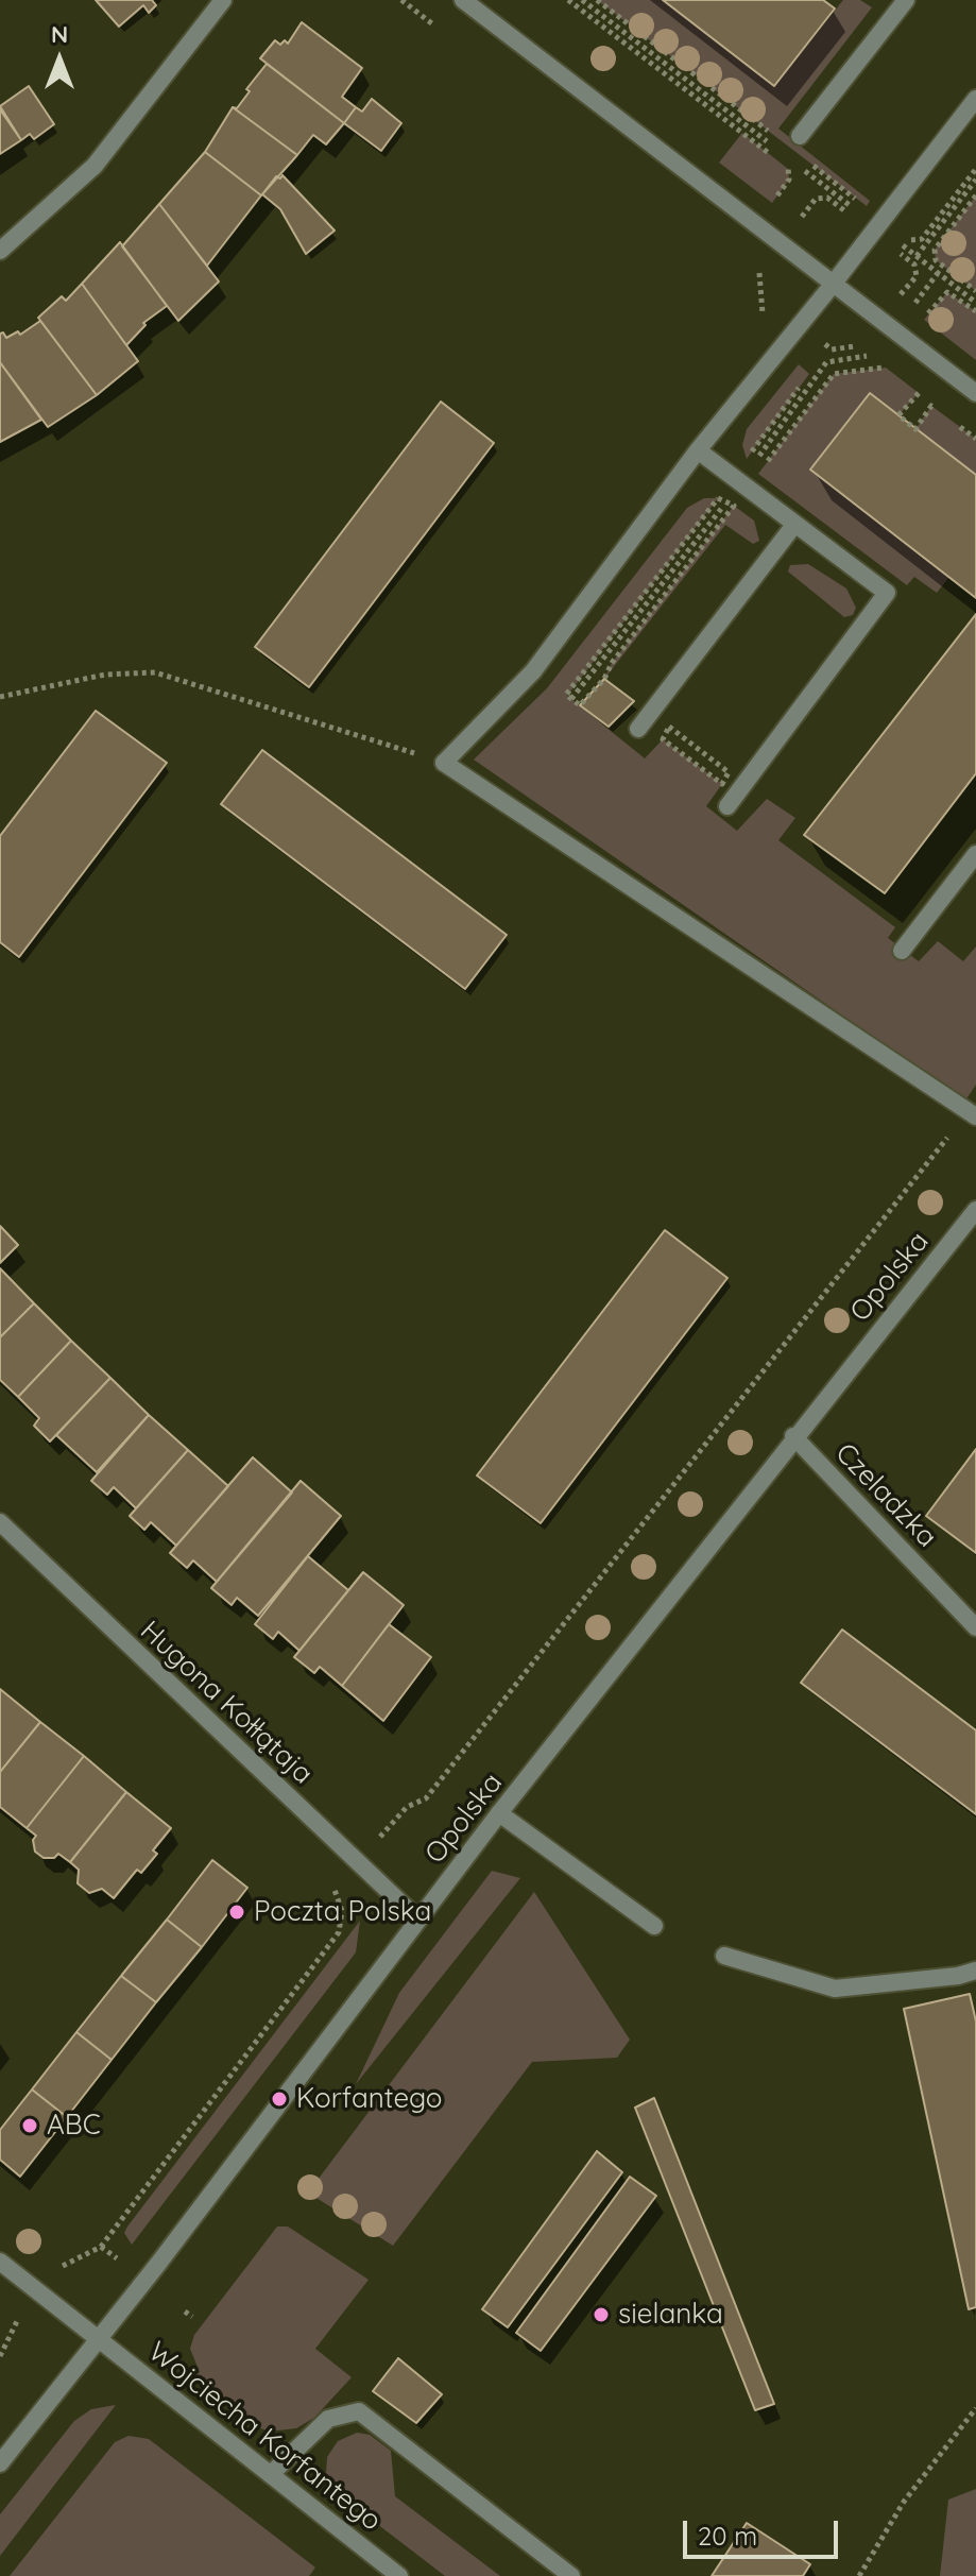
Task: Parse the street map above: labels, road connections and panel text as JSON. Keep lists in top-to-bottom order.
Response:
{
  "streets": {
    "street": [
      "Opolska",
      "Czeladzka",
      "Hugona Kołłątaja",
      "Wojciecha Korfantego"
    ]
  },
  "crossings": [
    ["Opolska", "Czeladzka"],
    ["Opolska", "Hugona Kołłątaja"],
    ["Opolska", "Wojciecha Korfantego"]
  ],
  "places": [
    "Poczta Polska",
    "Korfantego",
    "ABC",
    "sielanka"
  ],
  "scale_bar": "20 m",
  "north": "top"
}
